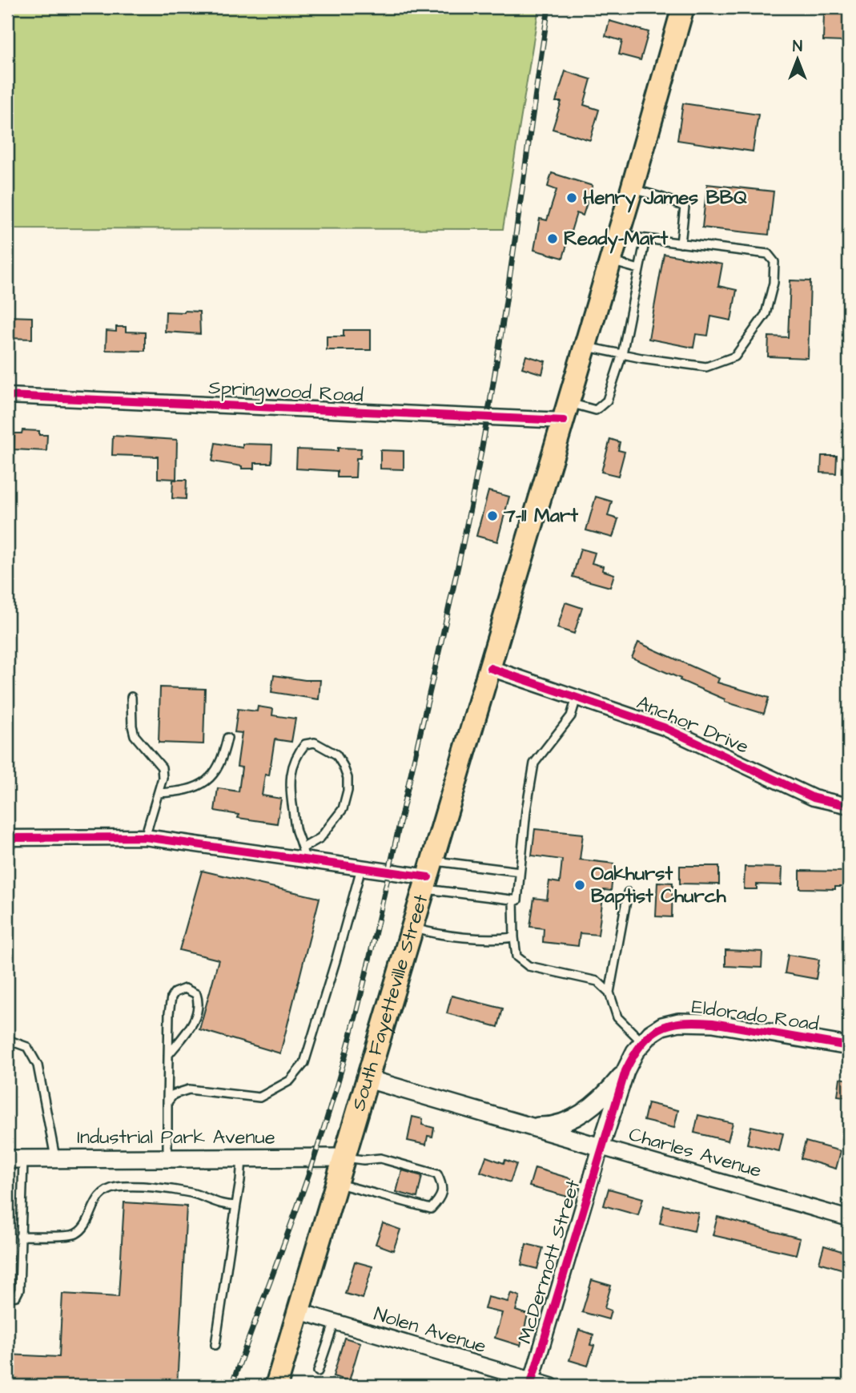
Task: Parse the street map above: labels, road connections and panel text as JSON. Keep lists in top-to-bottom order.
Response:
{
  "streets": {
    "main road": ["South Fayetteville Street"],
    "street": [
      "Springwood Road",
      "Anchor Drive",
      "Eldorado Road",
      "Industrial Park Avenue",
      "Charles Avenue",
      "McDermott Street",
      "Nolen Avenue"
    ]
  },
  "crossings": [
    ["Springwood Road", "South Fayetteville Street"],
    ["Anchor Drive", "South Fayetteville Street"],
    ["South Fayetteville Street", "Industrial Park Avenue"],
    ["South Fayetteville Street", "Charles Avenue"],
    ["South Fayetteville Street", "Nolen Avenue"],
    ["Eldorado Road", "Charles Avenue"],
    ["Eldorado Road", "McDermott Street"],
    ["Charles Avenue", "McDermott Street"],
    ["McDermott Street", "Nolen Avenue"]
  ],
  "places": [
    "Henry James BBQ",
    "Ready-Mart",
    "7-11 Mart",
    "Oakhurst Baptist Church"
  ],
  "north": "top"
}
